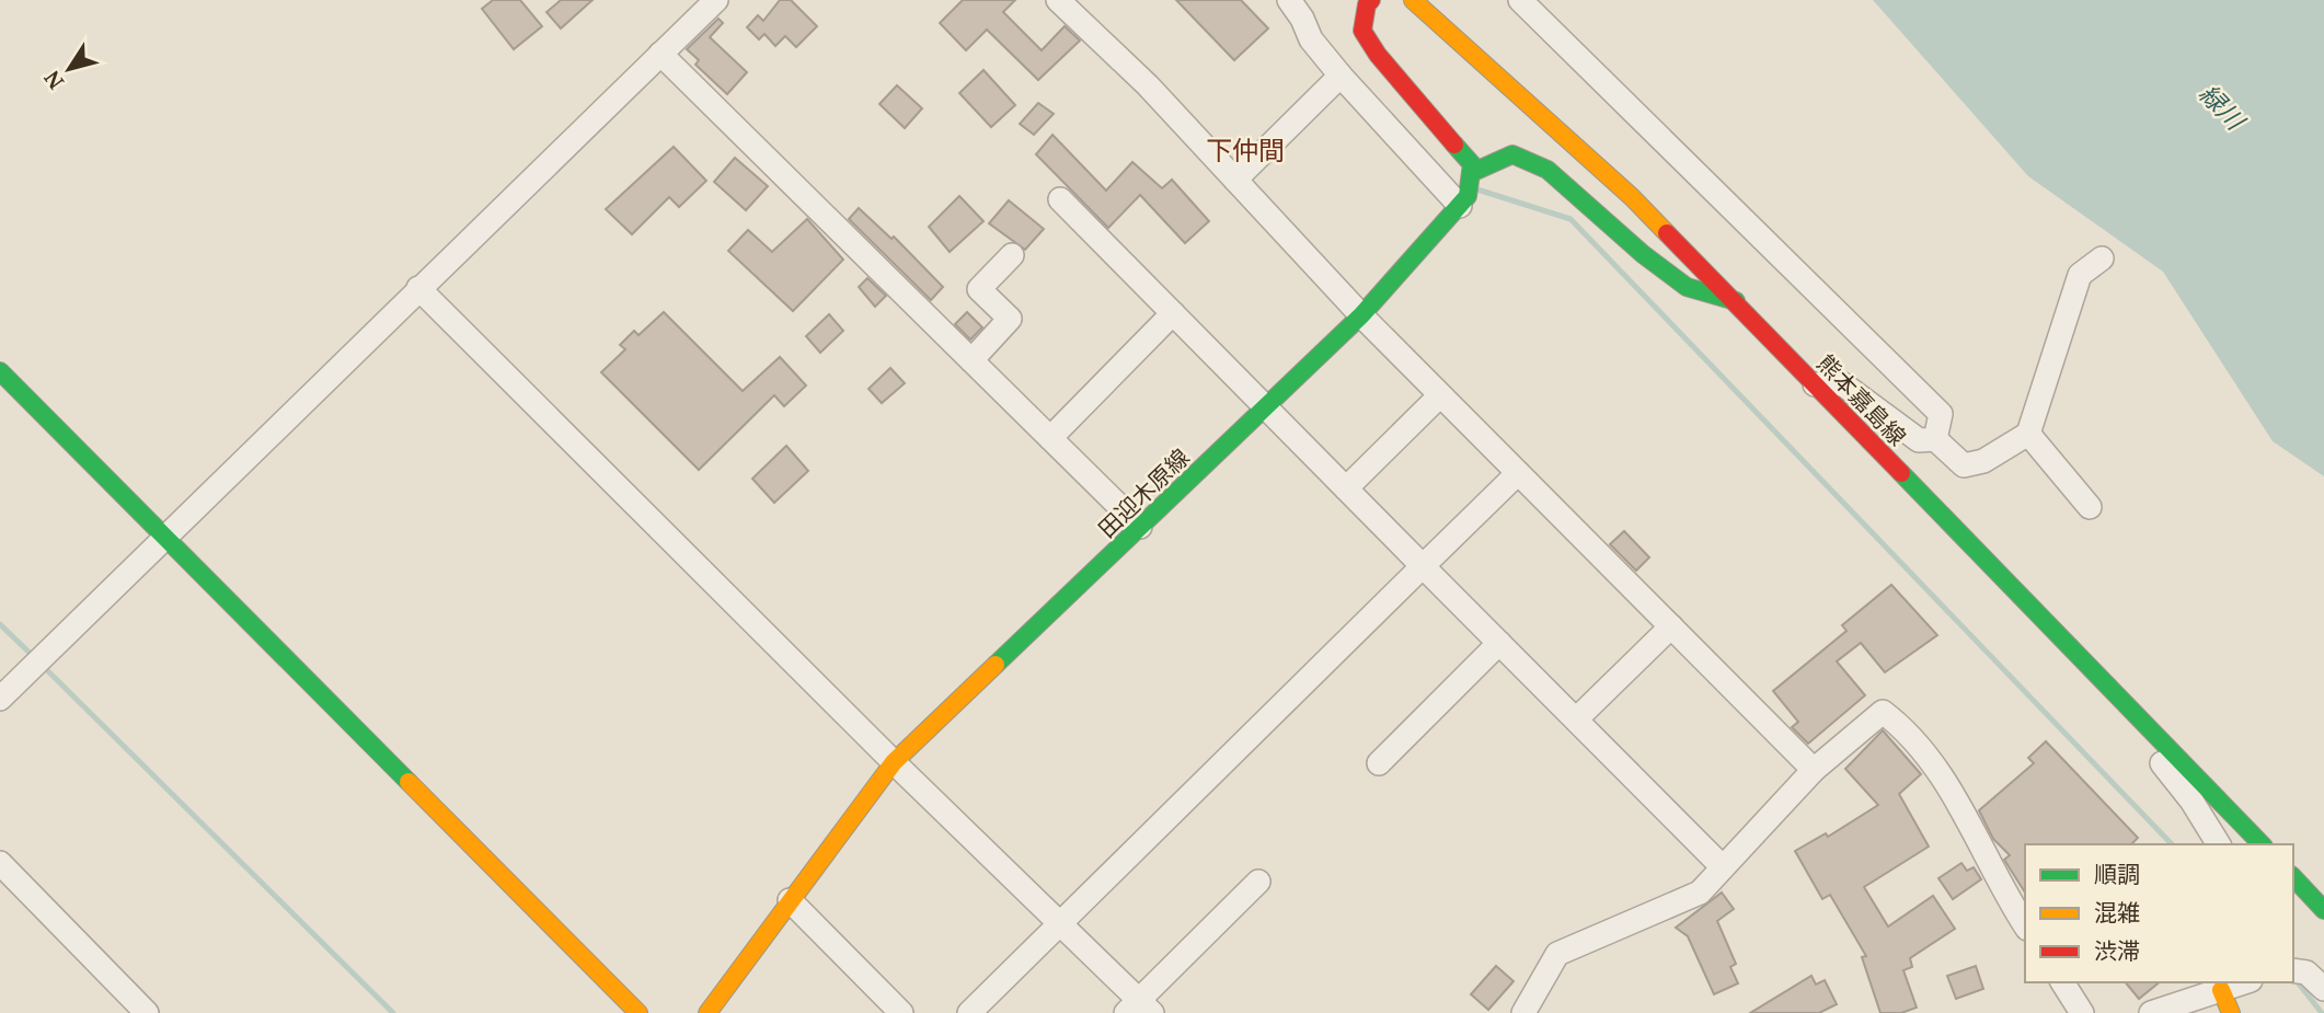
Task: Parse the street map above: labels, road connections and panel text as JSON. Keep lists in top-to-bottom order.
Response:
{
  "streets": {
    "main road": ["熊本嘉島線", "田迎木原線"]
  },
  "districts": ["下仲間"],
  "water": ["緑川"],
  "legend": ["順調", "混雑", "渋滞"],
  "north": "bottom left"
}
